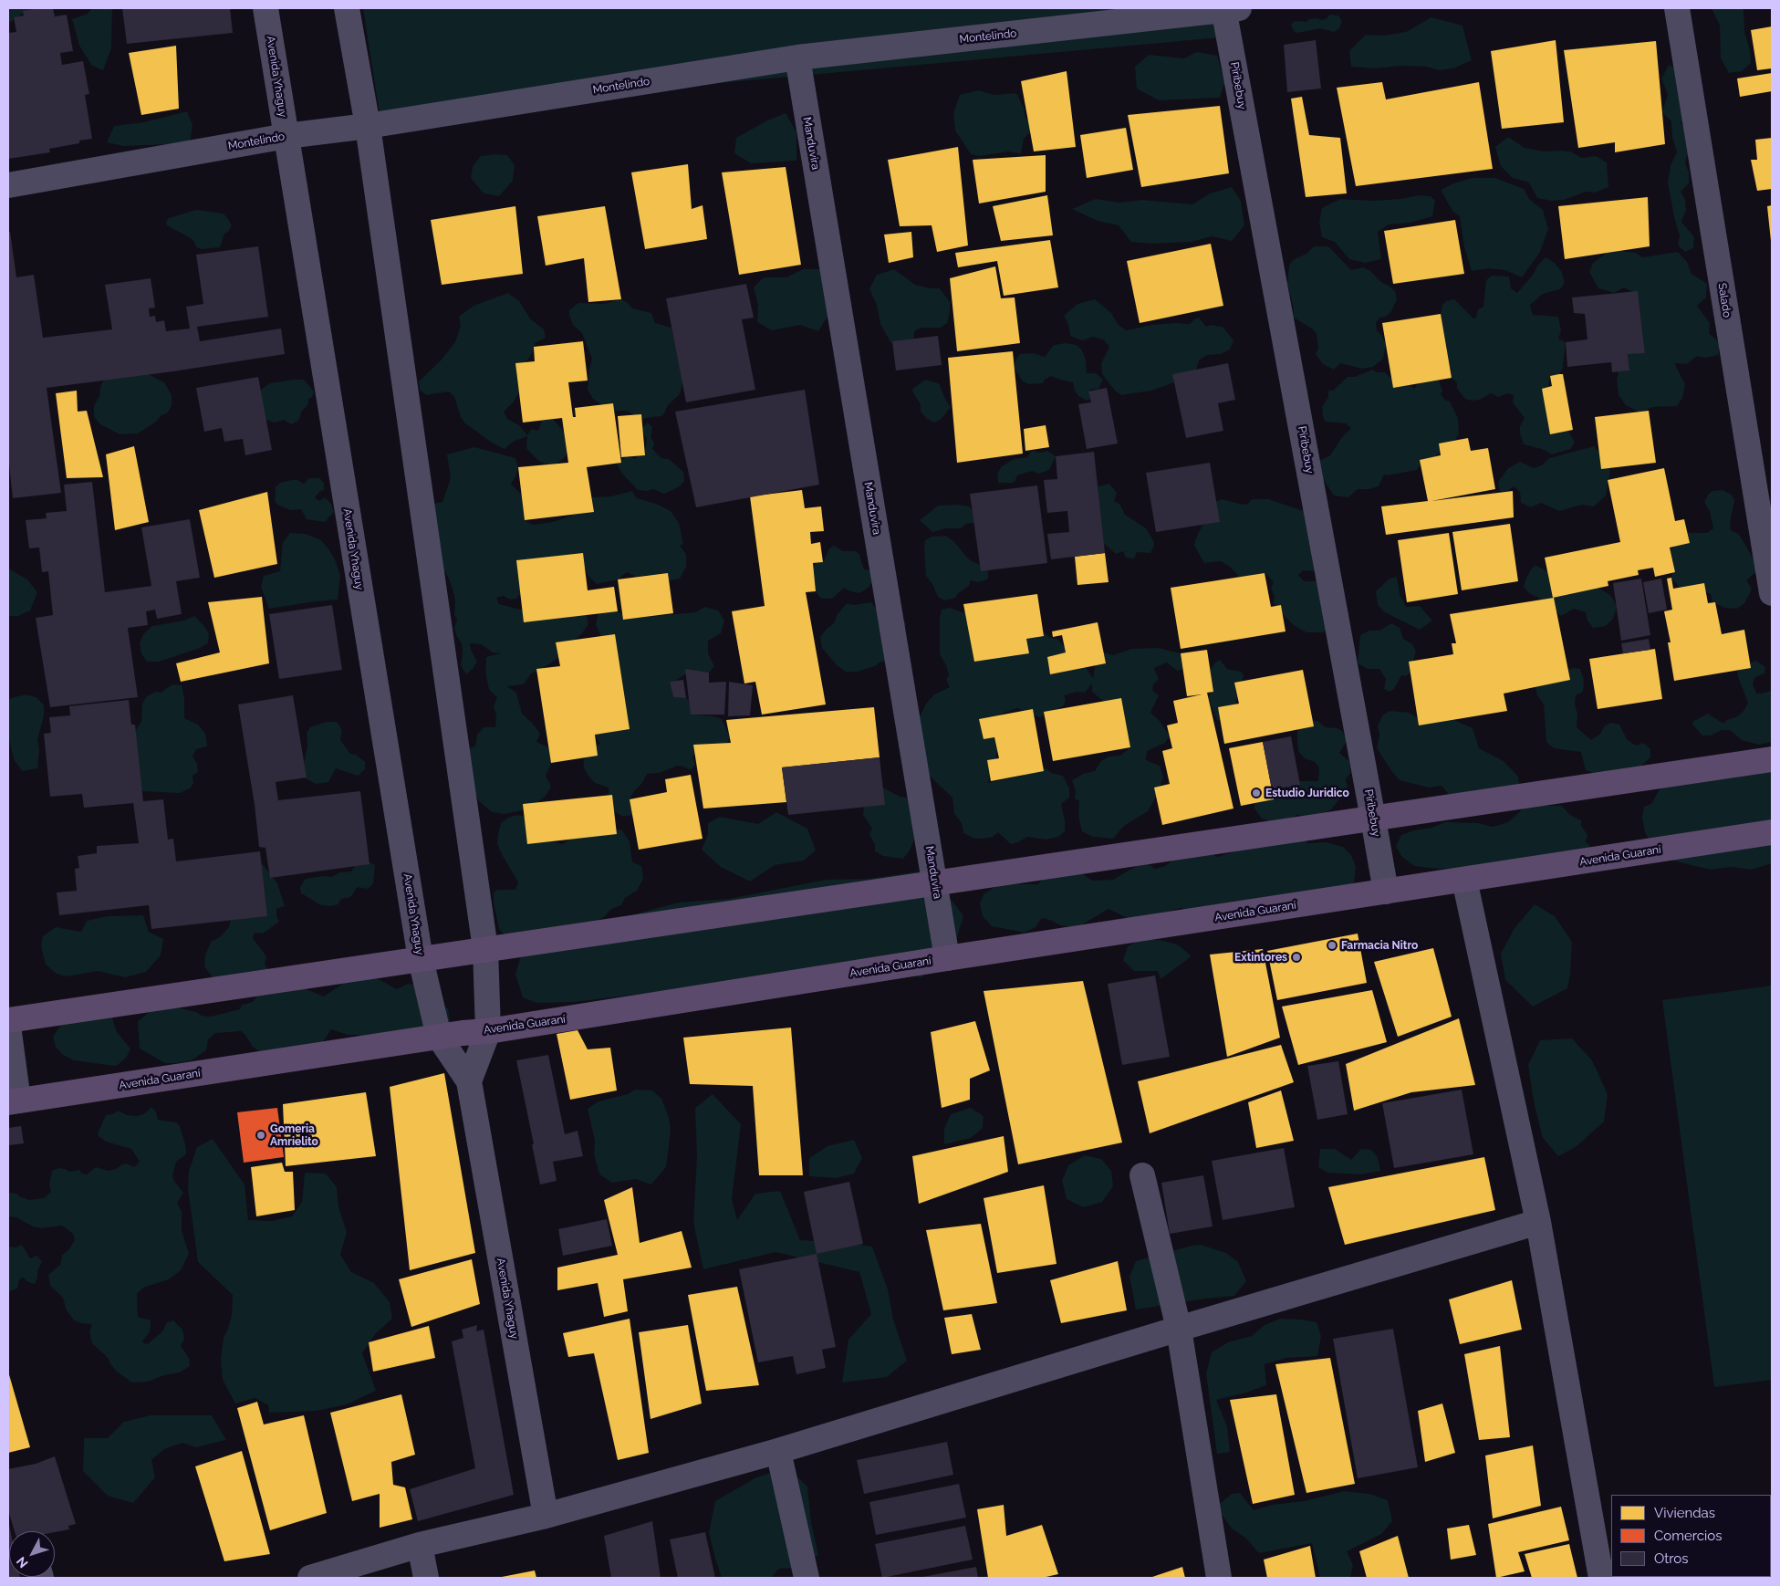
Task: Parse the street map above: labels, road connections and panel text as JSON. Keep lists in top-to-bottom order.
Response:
{
  "streets": {
    "main road": ["Avenida Guaraní"],
    "street": [
      "Montelindo",
      "Avenida Yhaguy",
      "Piribebuy",
      "Manduvira",
      "Salado"
    ]
  },
  "crossings": [
    ["Montelindo", "Avenida Yhaguy"],
    ["Montelindo", "Piribebuy"],
    ["Montelindo", "Manduvira"],
    ["Avenida Yhaguy", "Avenida Guaraní"],
    ["Piribebuy", "Avenida Guaraní"],
    ["Manduvira", "Avenida Guaraní"]
  ],
  "places": [
    "Estudio Juridico",
    "Farmacia Nitro",
    "Extintores",
    "Gomeria Amrielito"
  ],
  "legend": ["Viviendas", "Comercios", "Otros"],
  "north": "bottom left"
}
